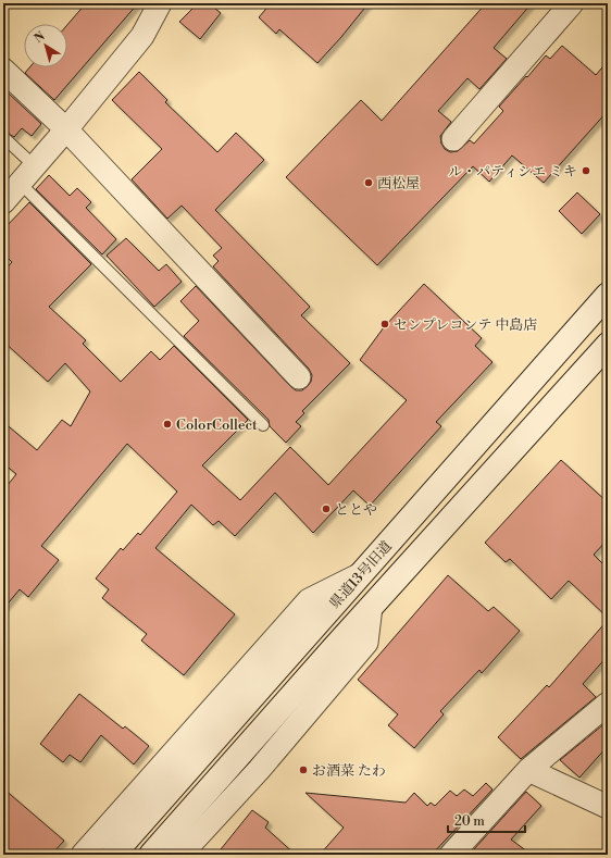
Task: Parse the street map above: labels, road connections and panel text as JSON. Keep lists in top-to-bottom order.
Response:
{
  "streets": {
    "street": ["県道13号旧道"]
  },
  "places": [
    "ル・パティシエ ミキ",
    "西松屋",
    "センプレコンテ 中島店",
    "ColorCollect",
    "ととや",
    "お酒菜 たわ"
  ],
  "scale_bar": "20 m",
  "north": "top left"
}
